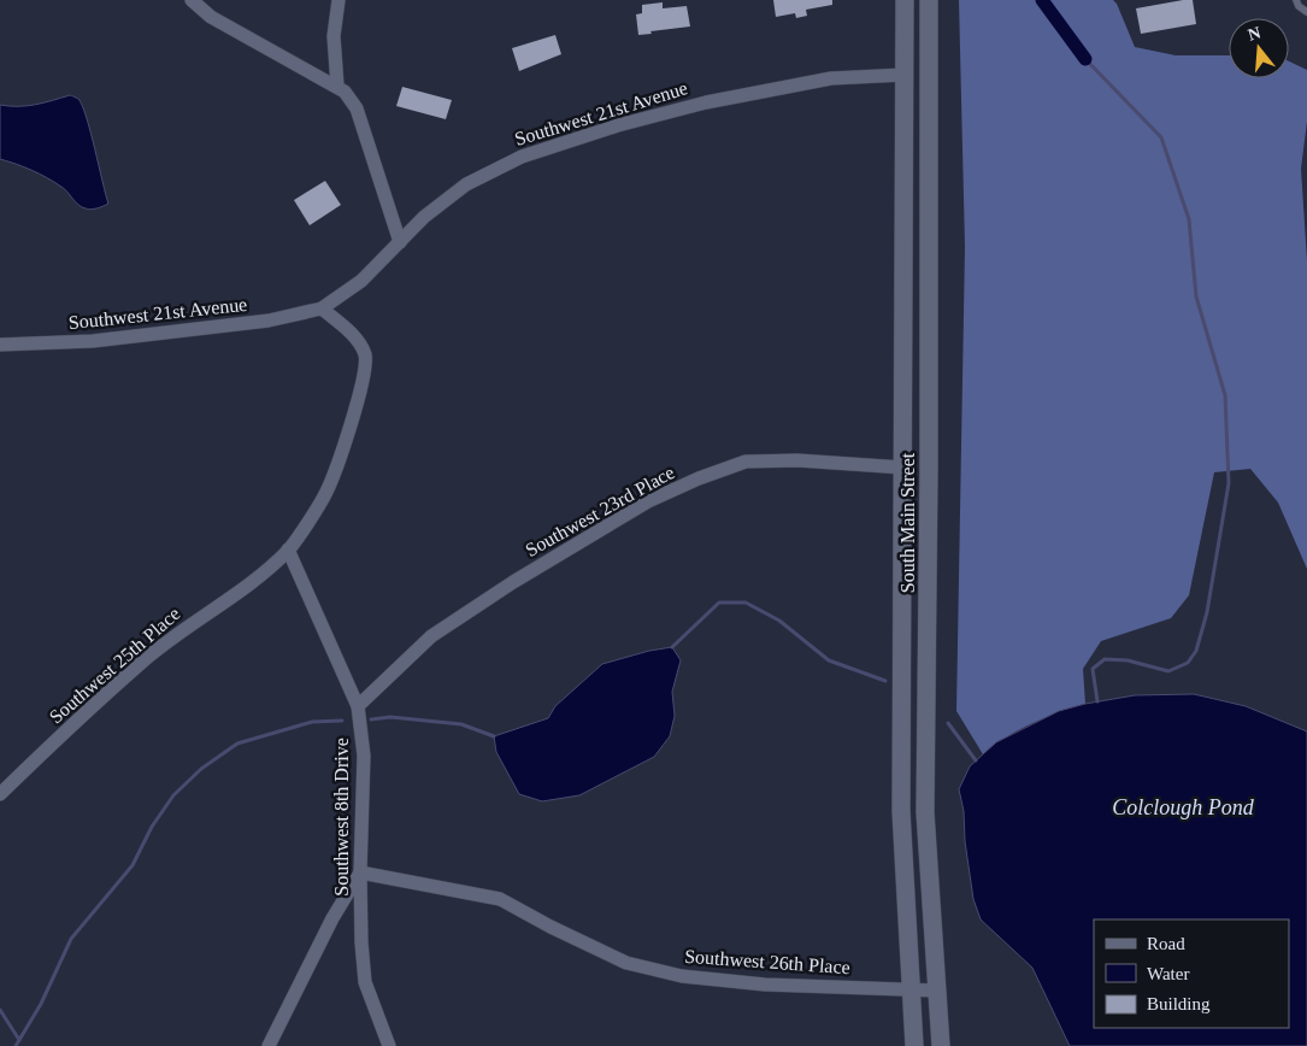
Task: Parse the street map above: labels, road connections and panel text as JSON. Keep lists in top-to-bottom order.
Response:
{
  "streets": {
    "main road": ["South Main Street"],
    "street": [
      "Southwest 21st Avenue",
      "Southwest 23rd Place",
      "Southwest 25th Place",
      "Southwest 8th Drive",
      "Southwest 26th Place"
    ]
  },
  "crossings": [
    ["Southwest 21st Avenue", "South Main Street"],
    ["Southwest 23rd Place", "South Main Street"],
    ["Southwest 23rd Place", "Southwest 8th Drive"],
    ["South Main Street", "Southwest 26th Place"],
    ["Southwest 25th Place", "Southwest 8th Drive"],
    ["Southwest 8th Drive", "Southwest 26th Place"]
  ],
  "water": ["Colclough Pond"],
  "legend": ["Road", "Water", "Building"],
  "north": "top"
}
